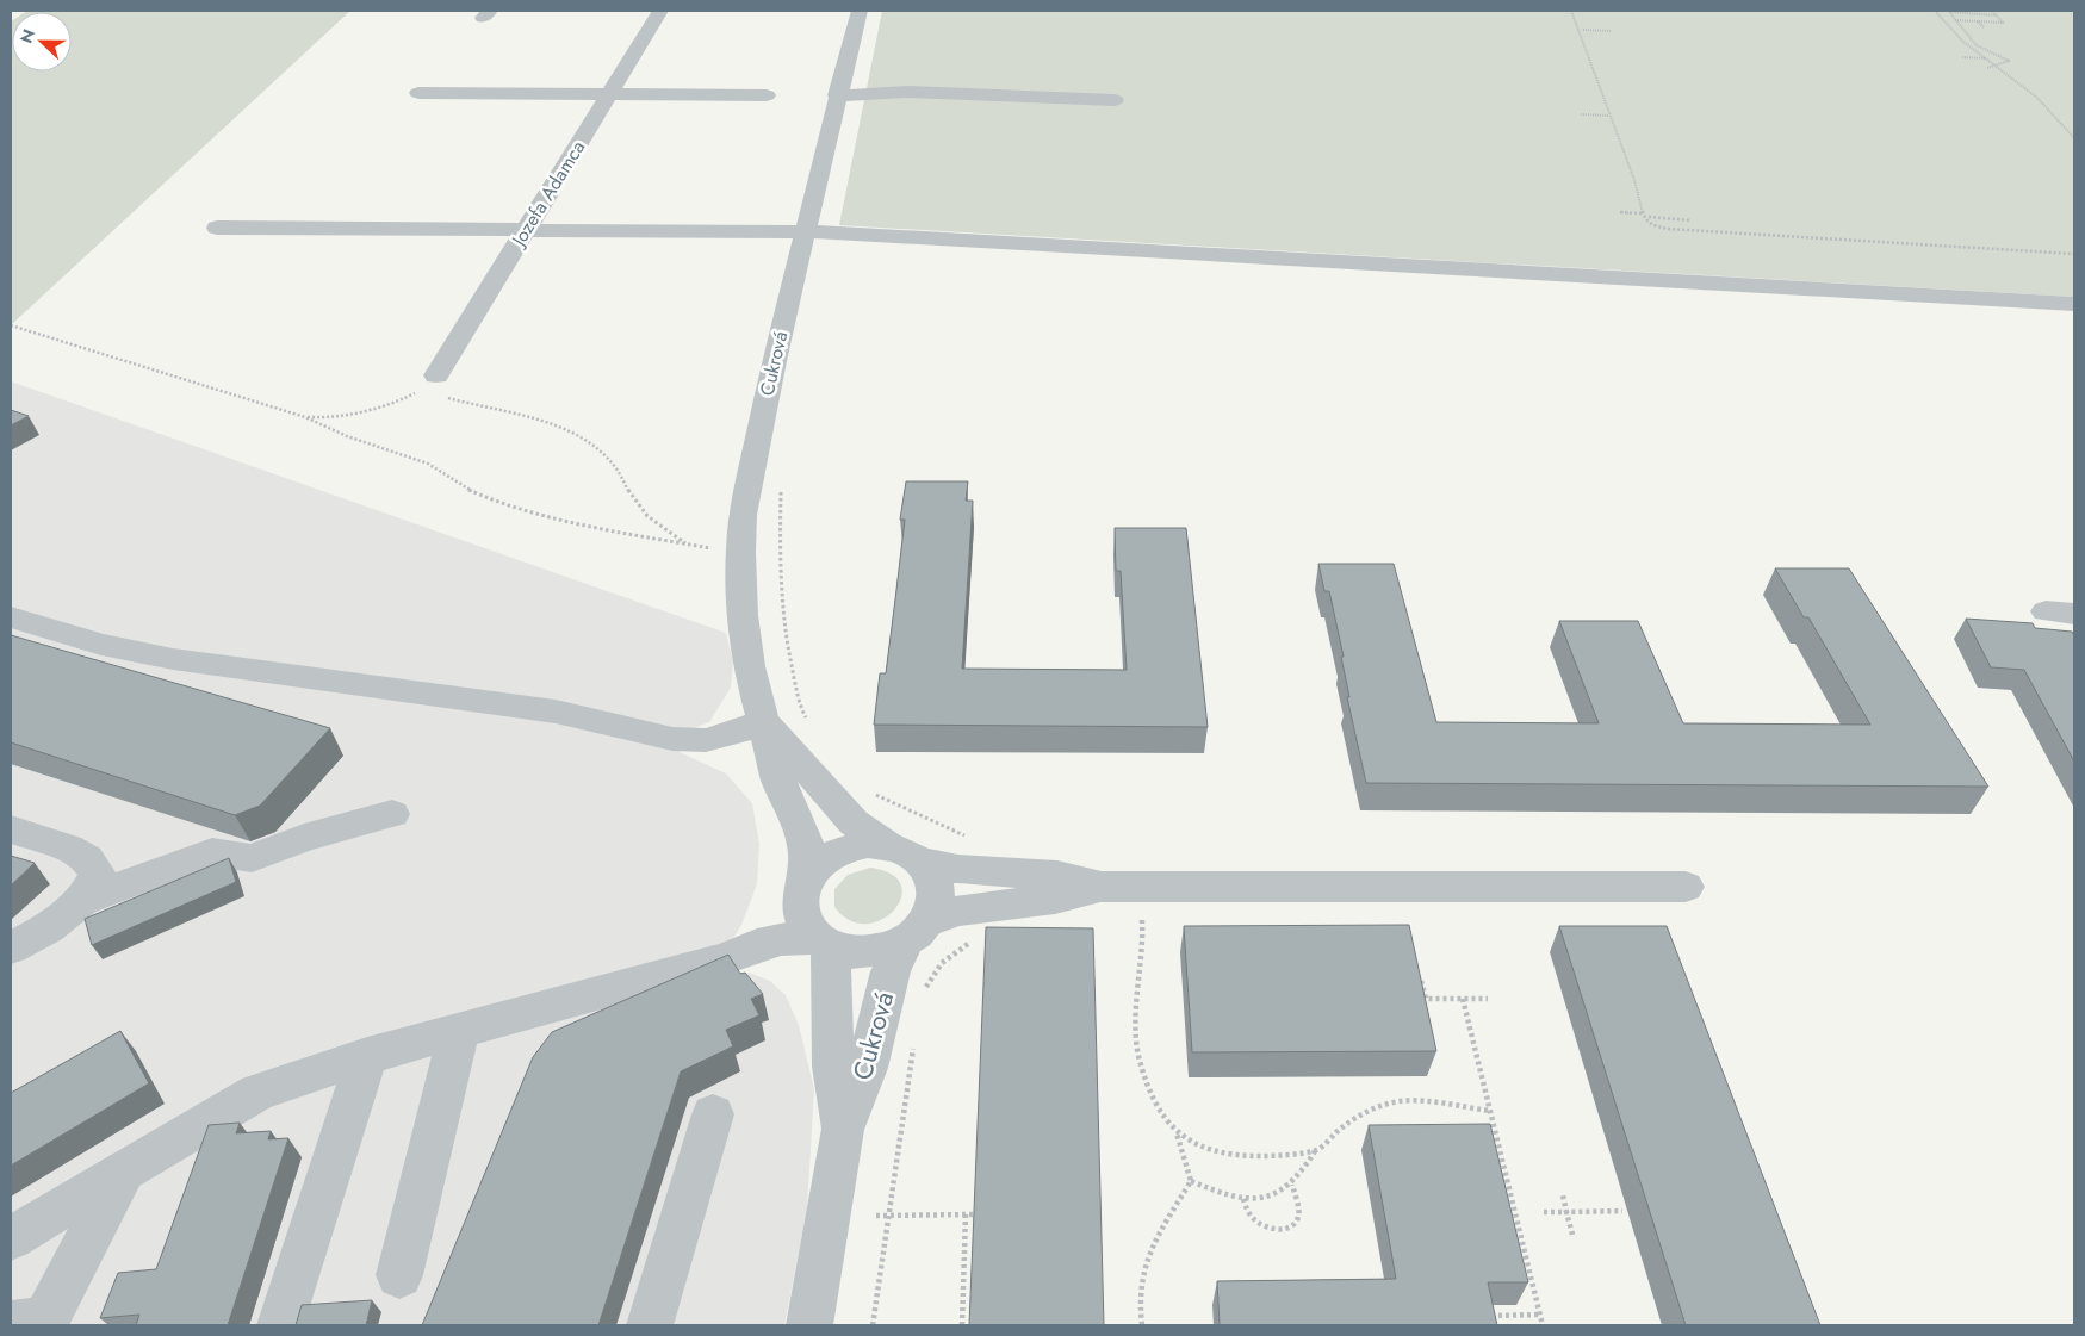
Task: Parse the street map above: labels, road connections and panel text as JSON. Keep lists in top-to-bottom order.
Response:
{
  "streets": {
    "street": ["Jozefa Adamca", "Cukrová"]
  },
  "north": "left"
}
